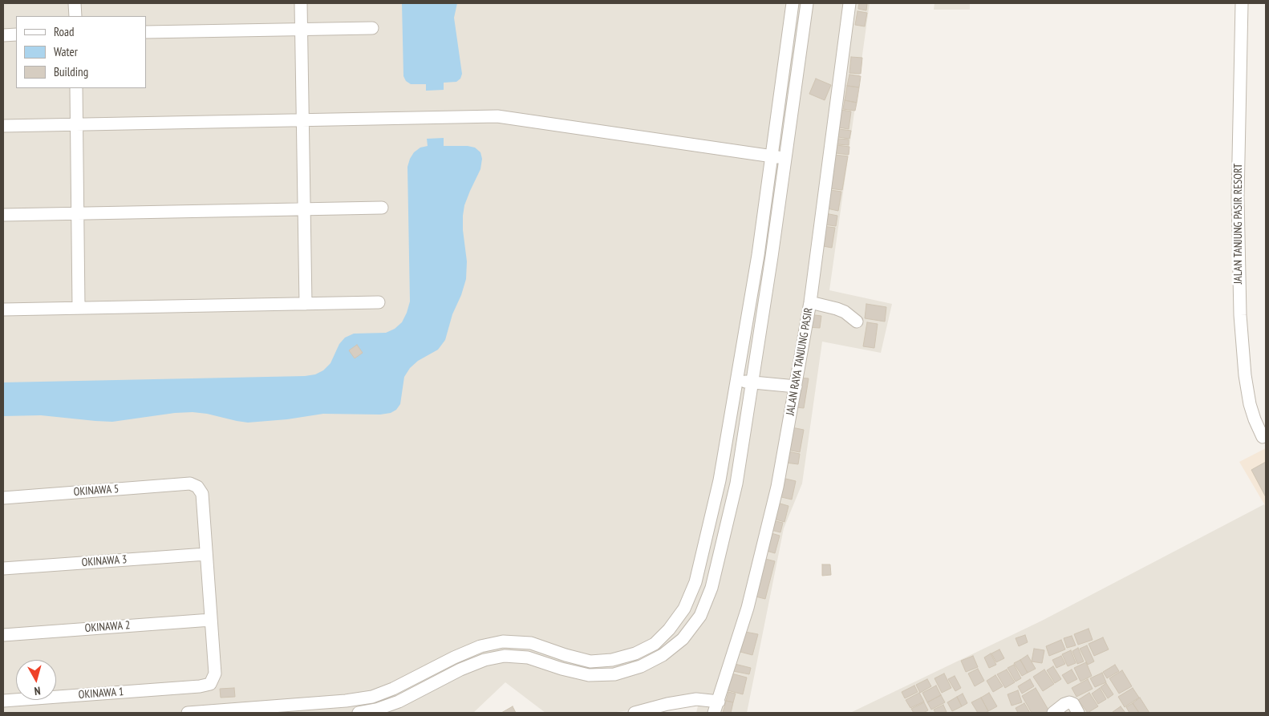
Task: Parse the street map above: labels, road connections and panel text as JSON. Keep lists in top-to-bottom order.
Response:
{
  "streets": {
    "street": [
      "JALAN TANJUNG PASIR RESORT",
      "JALAN RAYA TANJUNG PASIR",
      "OKINAWA 5",
      "OKINAWA 3",
      "OKINAWA 2",
      "OKINAWA 1"
    ]
  },
  "crossings": [
    ["OKINAWA 5", "OKINAWA 3"],
    ["OKINAWA 2", "OKINAWA 1"]
  ],
  "legend": ["Road", "Water", "Building"],
  "north": "bottom"
}
